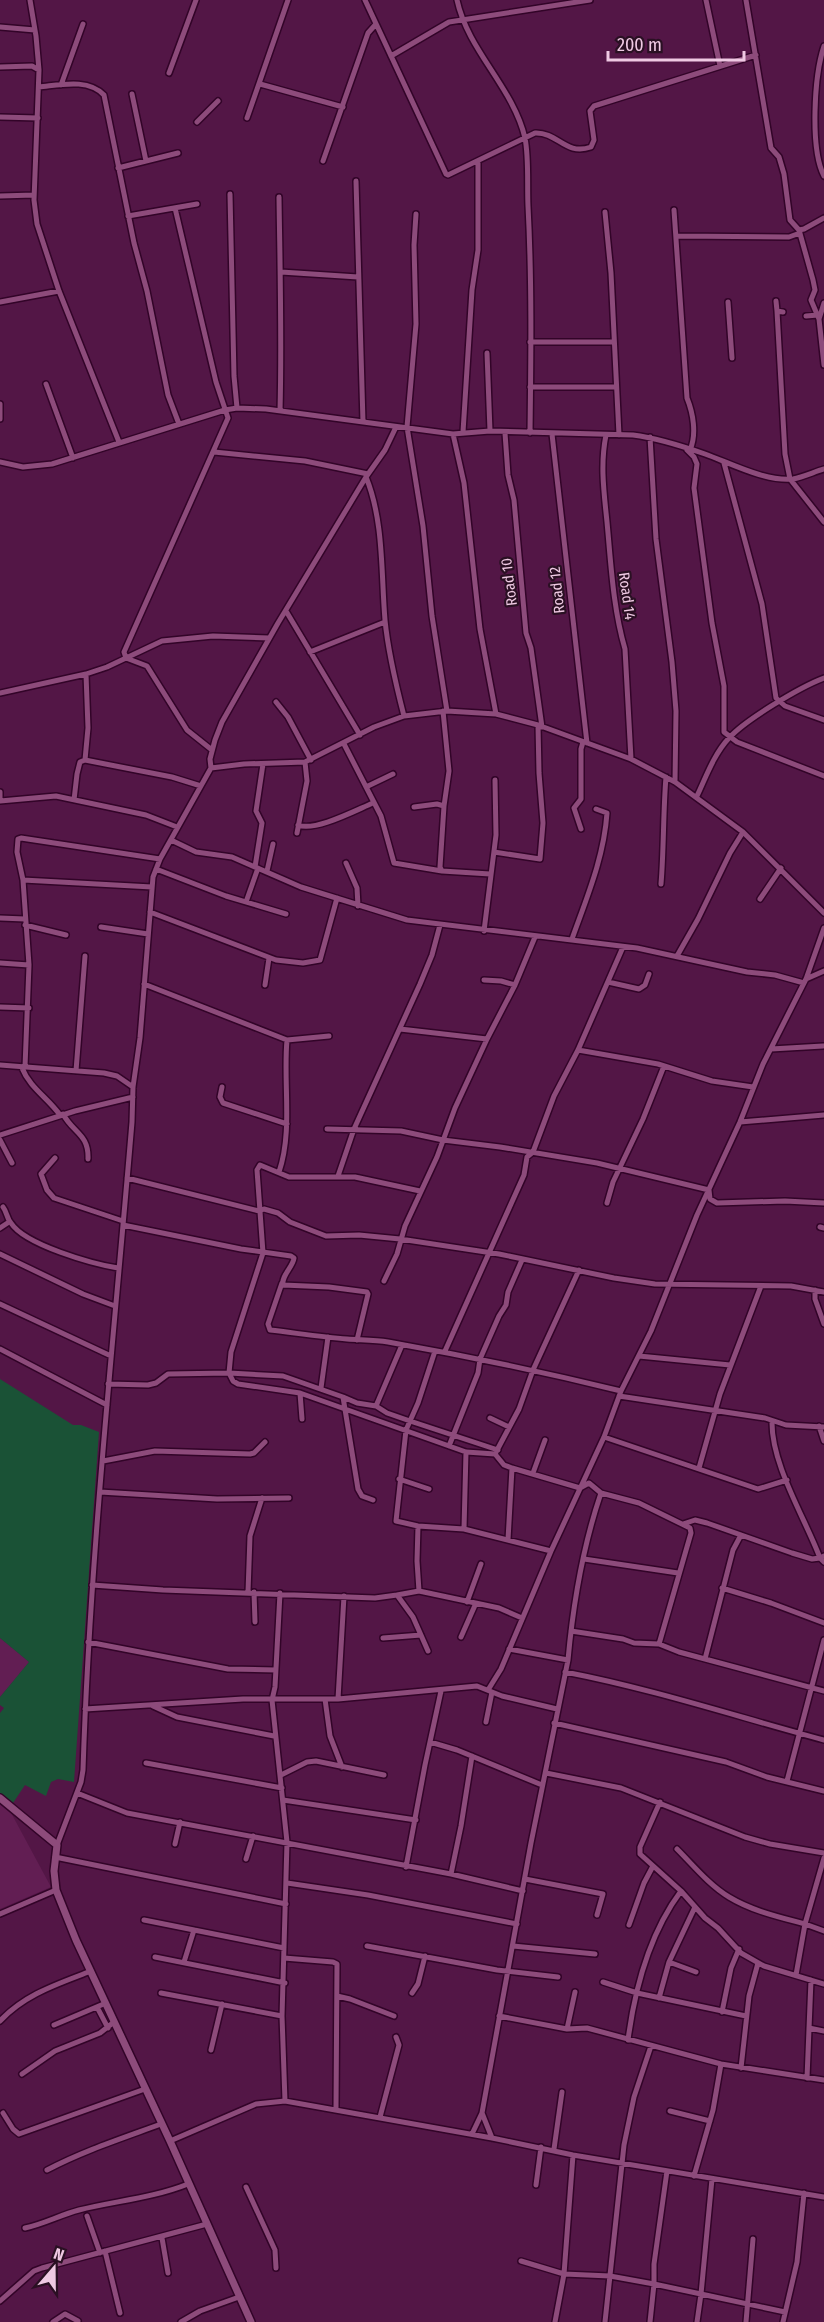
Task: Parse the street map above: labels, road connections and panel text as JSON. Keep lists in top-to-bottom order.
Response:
{
  "streets": {
    "street": ["Road 10", "Road 12", "Road 14"]
  },
  "scale_bar": "200 m",
  "north": "top"
}
